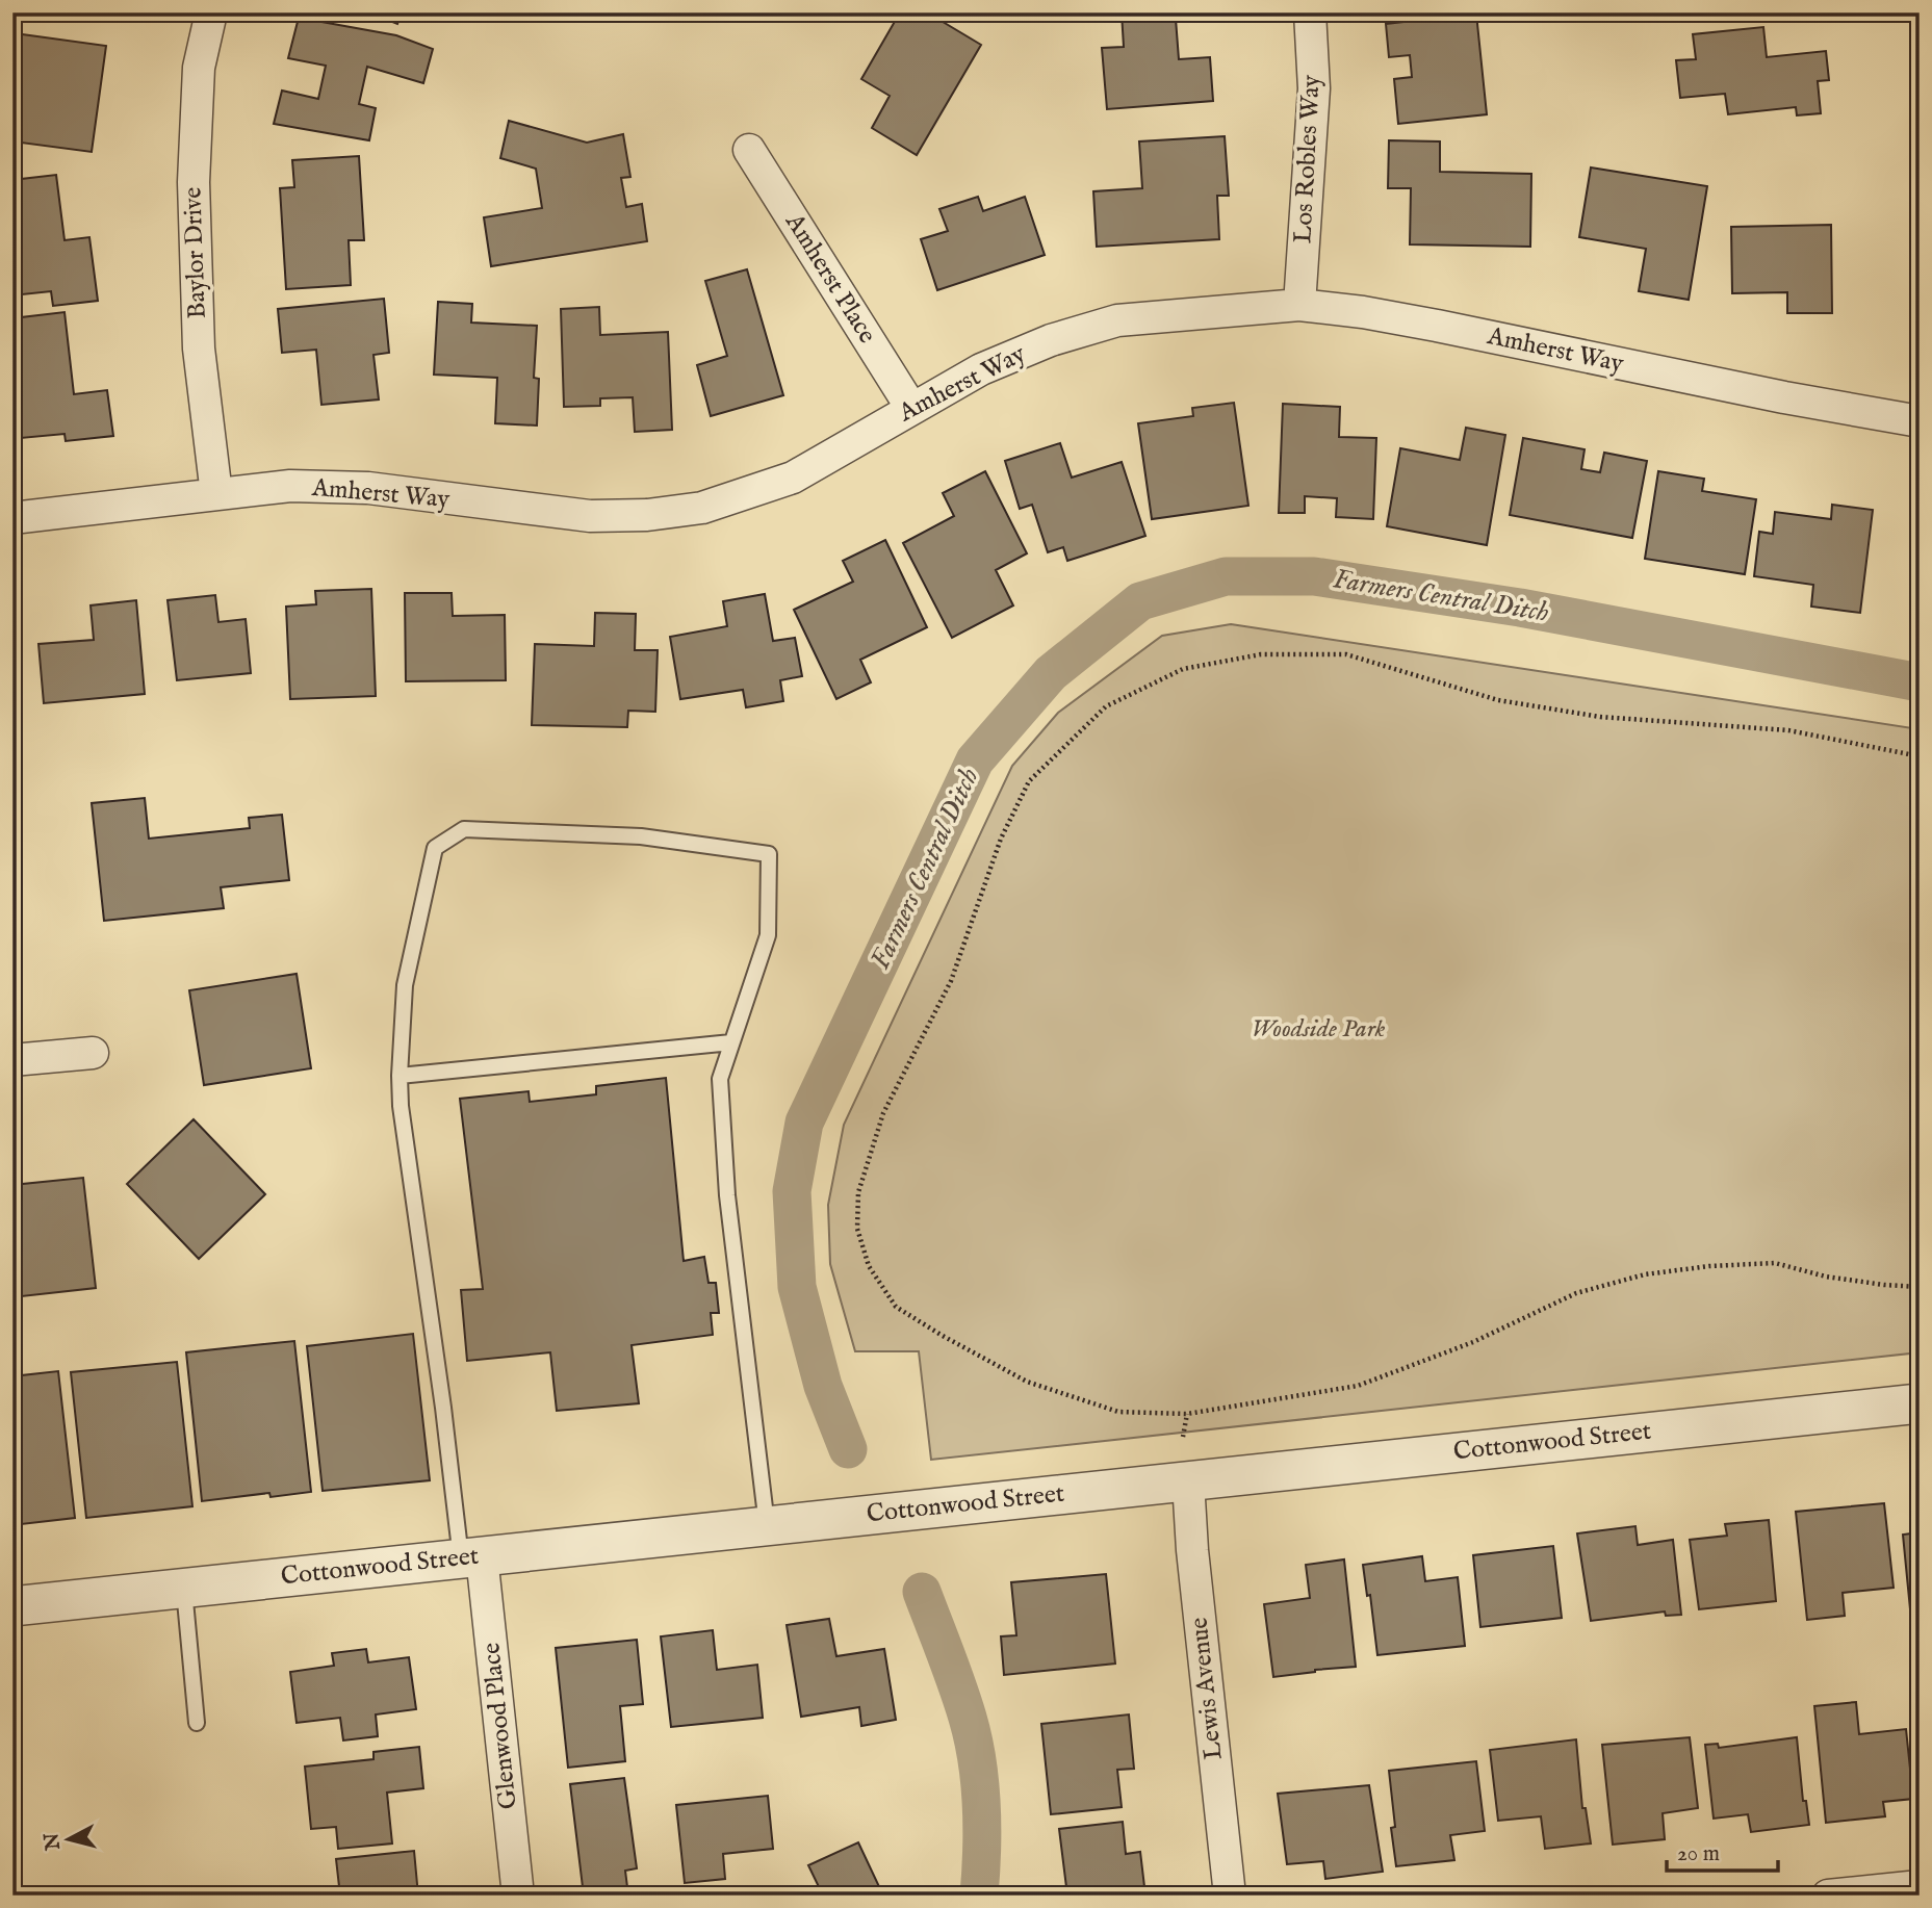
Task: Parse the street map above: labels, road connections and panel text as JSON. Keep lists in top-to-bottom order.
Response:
{
  "streets": {
    "street": [
      "Los Robles Way",
      "Baylor Drive",
      "Amherst Place",
      "Amherst Way",
      "Cottonwood Street",
      "Lewis Avenue",
      "Glenwood Place"
    ]
  },
  "crossings": [
    ["Los Robles Way", "Amherst Way"],
    ["Baylor Drive", "Amherst Way"],
    ["Amherst Place", "Amherst Way"],
    ["Cottonwood Street", "Lewis Avenue"],
    ["Cottonwood Street", "Glenwood Place"]
  ],
  "water": ["Farmers Central Ditch"],
  "parks": ["Woodside Park"],
  "scale_bar": "20 m",
  "north": "left"
}
